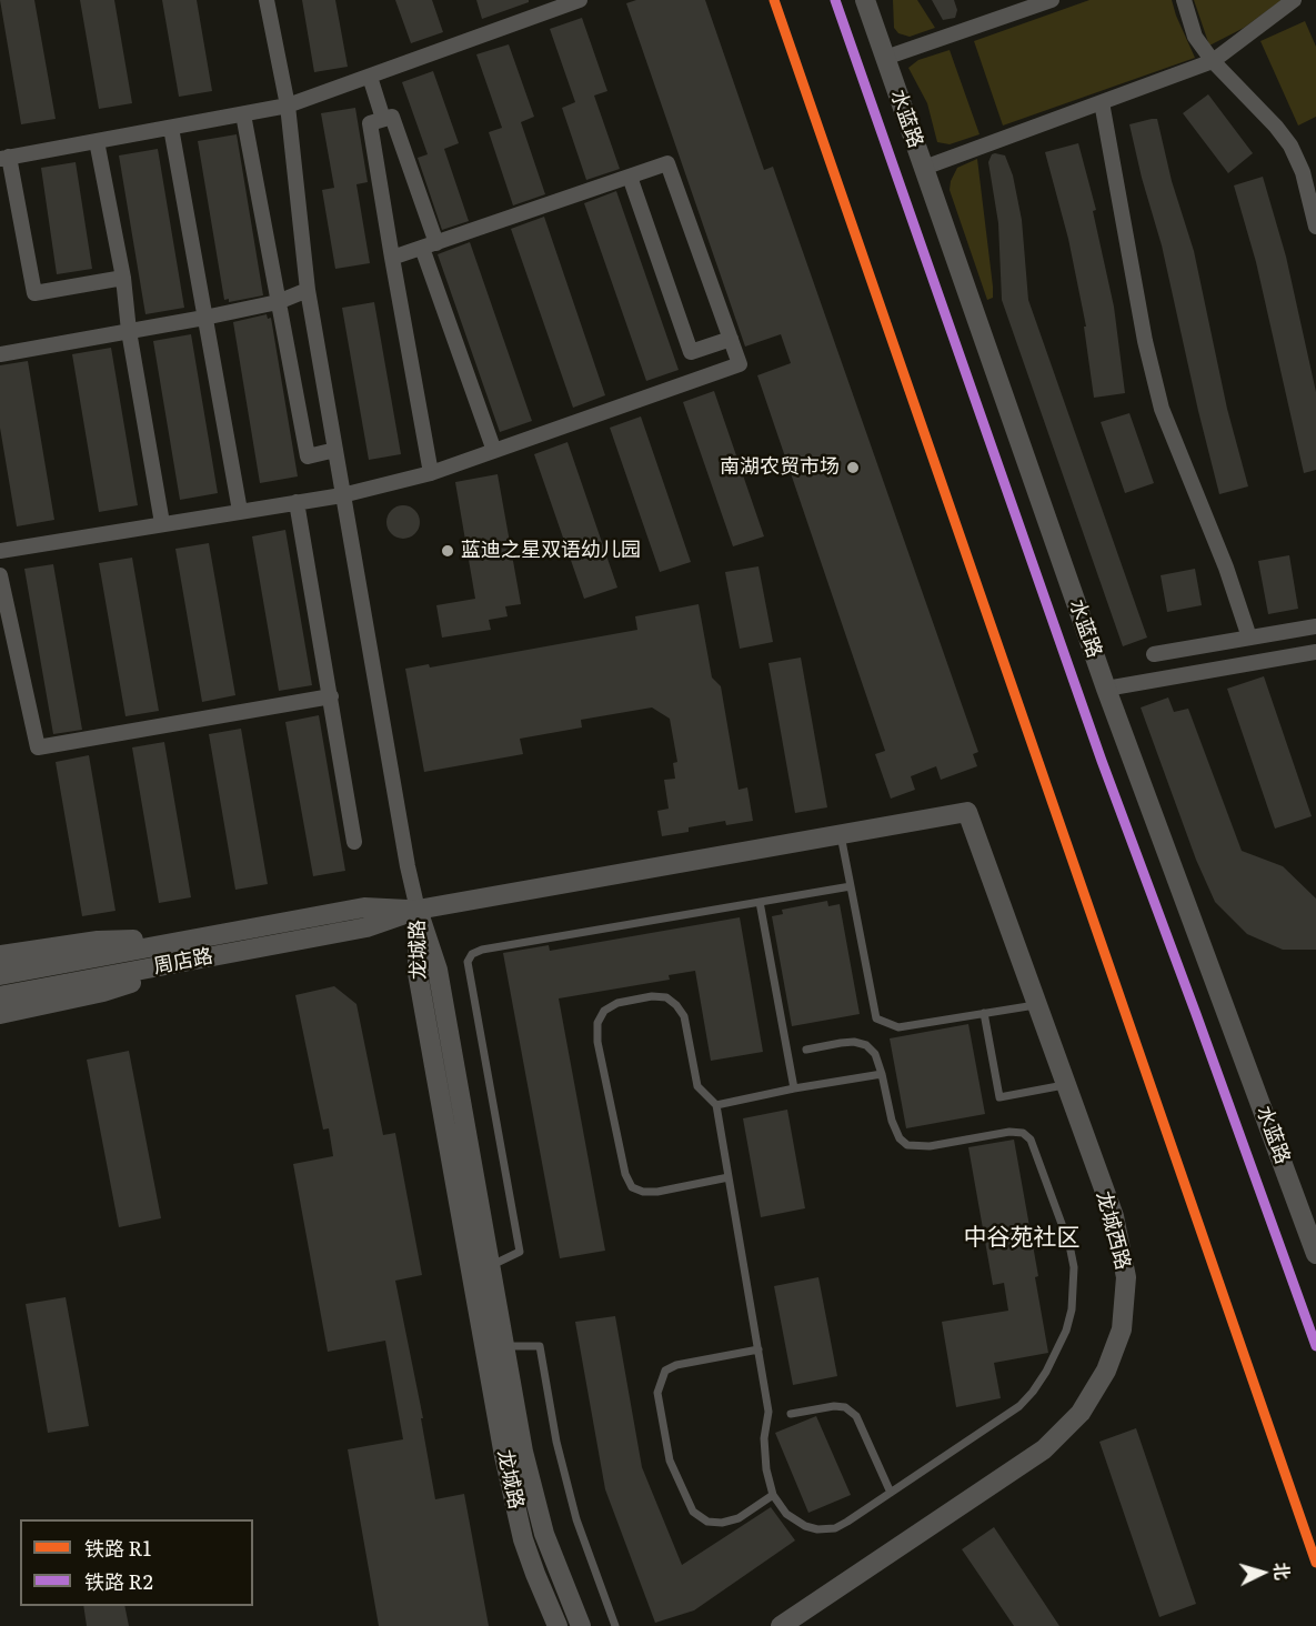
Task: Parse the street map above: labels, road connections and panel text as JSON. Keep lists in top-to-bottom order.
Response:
{
  "streets": {
    "street": [
      "水蓝路",
      "龙城路",
      "周店路",
      "龙城西路"
    ]
  },
  "crossings": [
    ["龙城路", "周店路"]
  ],
  "districts": ["中谷苑社区"],
  "places": ["南湖农贸市场", "蓝迪之星双语幼儿园"],
  "lines": ["rail line R1", "rail line R2"],
  "legend": ["铁路 R1", "铁路 R2"],
  "north": "right"
}
